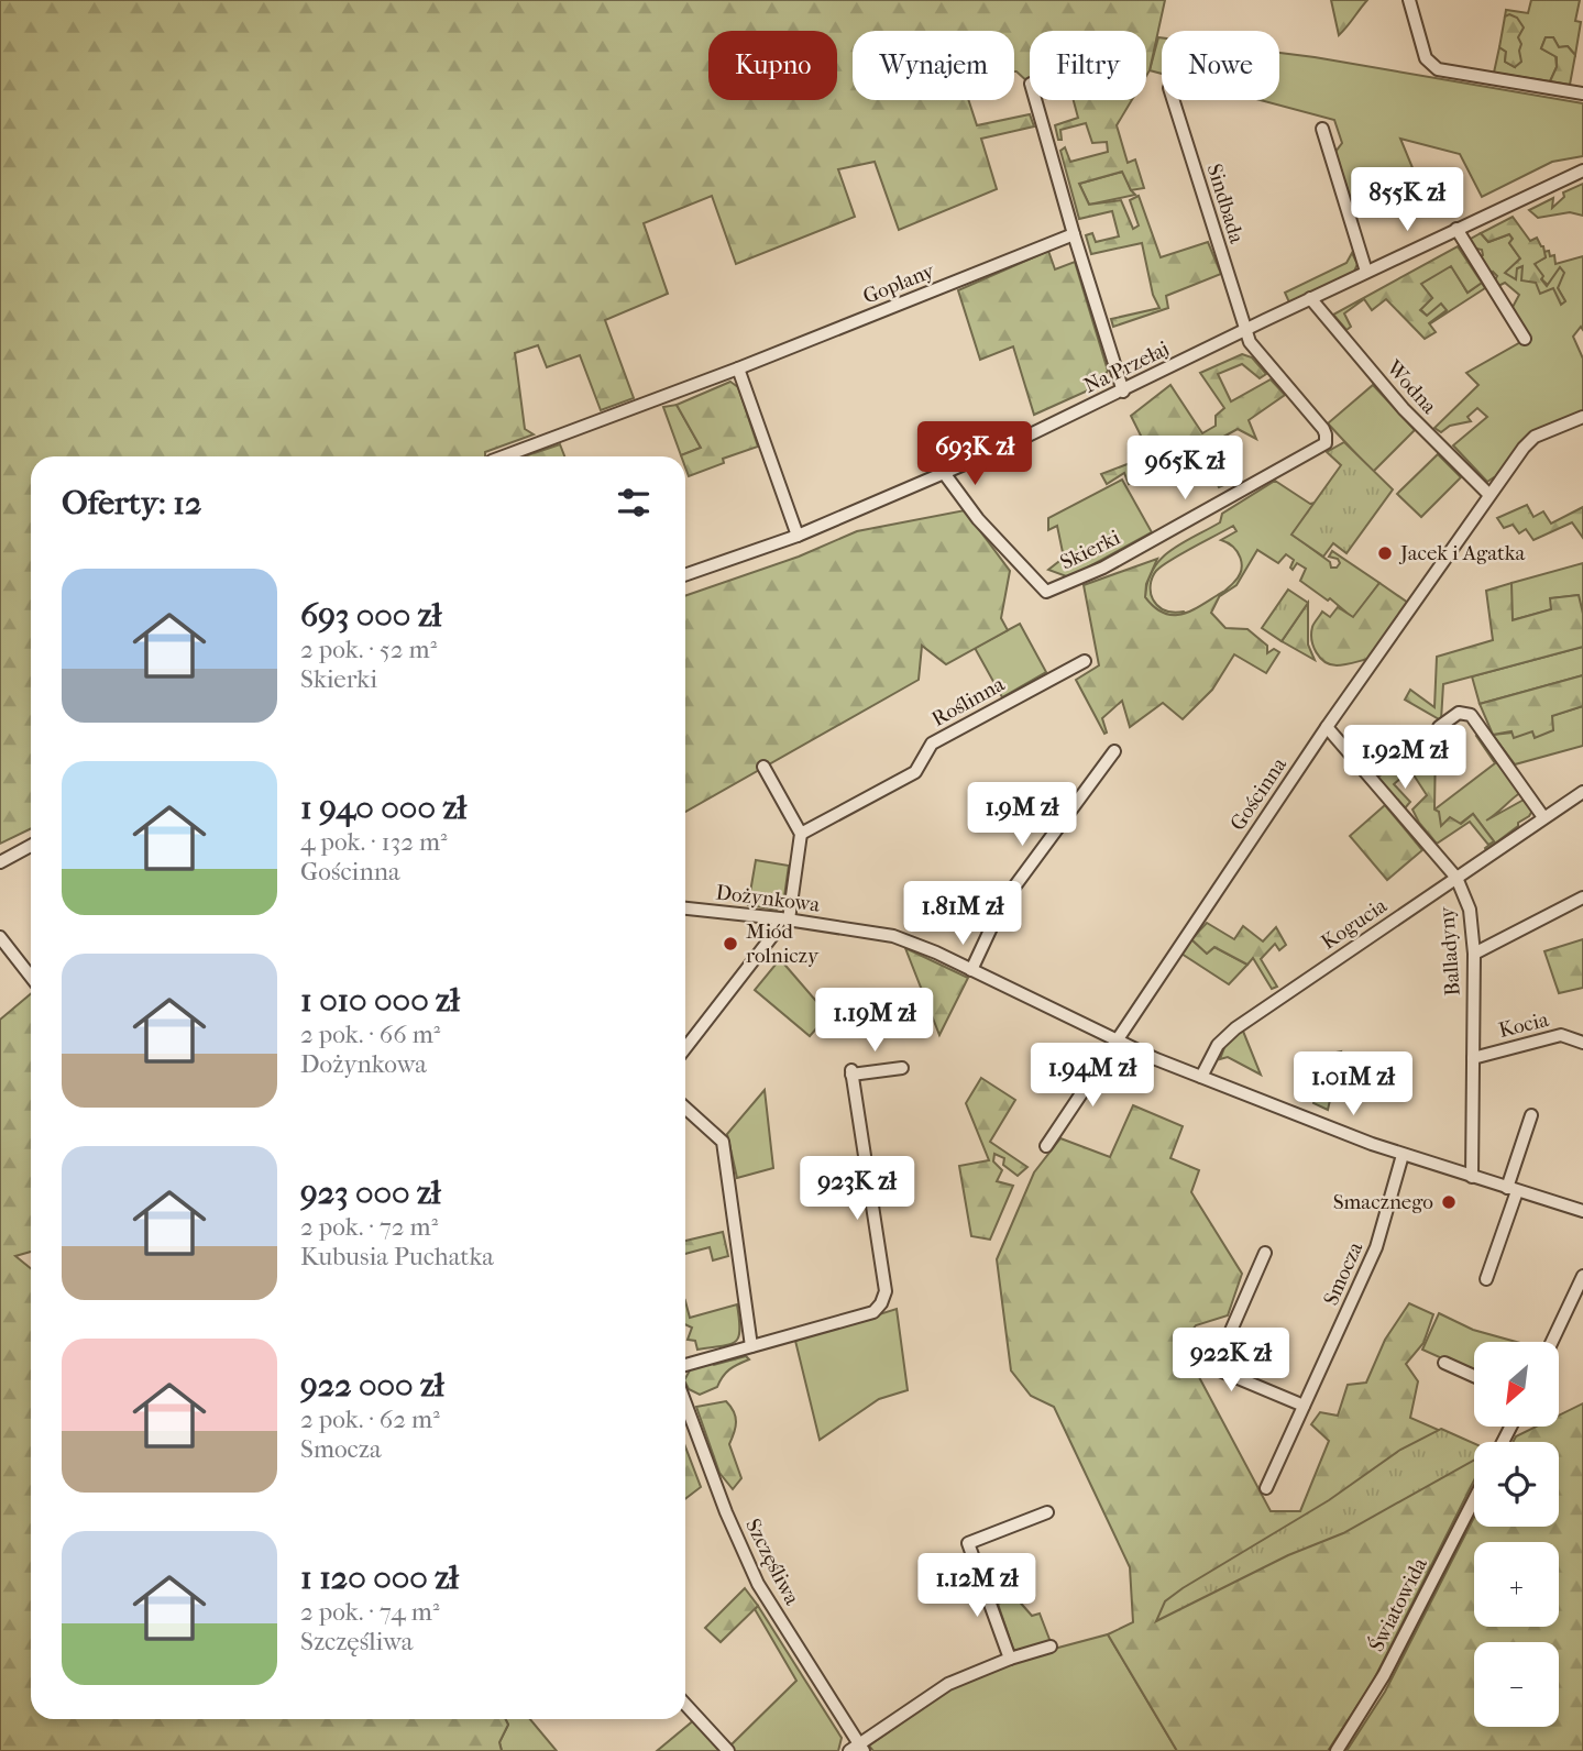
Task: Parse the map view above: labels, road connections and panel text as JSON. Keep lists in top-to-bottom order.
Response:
{
  "streets": {
    "street": [
      "Sindbada",
      "Goplany",
      "Na Przełaj",
      "Wodna",
      "Skierki",
      "Roślinna",
      "Gościnna",
      "Dożynkowa",
      "Kogucia",
      "Balladyny",
      "Kocia",
      "Smocza",
      "Szczęśliwa",
      "Światowida"
    ]
  },
  "crossings": [
    ["Sindbada", "Na Przełaj"],
    ["Sindbada", "Skierki"],
    ["Na Przełaj", "Wodna"],
    ["Na Przełaj", "Skierki"],
    ["Wodna", "Gościnna"],
    ["Gościnna", "Dożynkowa"],
    ["Gościnna", "Balladyny"],
    ["Dożynkowa", "Kogucia"],
    ["Dożynkowa", "Balladyny"],
    ["Dożynkowa", "Smocza"],
    ["Kogucia", "Balladyny"],
    ["Balladyny", "Kocia"]
  ],
  "places": ["Jacek i Agatka", "Miód rolniczy", "Smacznego"],
  "north": "bottom left",
  "page": {
    "chip": [
      "Kupno",
      "Wynajem",
      "Filtry",
      "Nowe"
    ],
    "price": [
      "855K zł",
      "693K zł",
      "965K zł",
      "1.92M zł",
      "1.9M zł",
      "1.81M zł",
      "1.19M zł",
      "1.94M zł",
      "1.01M zł",
      "923K zł",
      "922K zł",
      "1.12M zł"
    ],
    "heading": "Oferty: 12",
    "list": [
      {
        "name": "693 000 zł",
        "note": "2 pok. · 52 m² · Skierki"
      },
      {
        "name": "1 940 000 zł",
        "note": "4 pok. · 132 m² · Gościnna"
      },
      {
        "name": "1 010 000 zł",
        "note": "2 pok. · 66 m² · Dożynkowa"
      },
      {
        "name": "923 000 zł",
        "note": "2 pok. · 72 m² · Kubusia Puchatka"
      },
      {
        "name": "922 000 zł",
        "note": "2 pok. · 62 m² · Smocza"
      },
      {
        "name": "1 120 000 zł",
        "note": "2 pok. · 74 m² · Szczęśliwa"
      }
    ],
    "map_buttons": ["+", "−"]
  }
}
